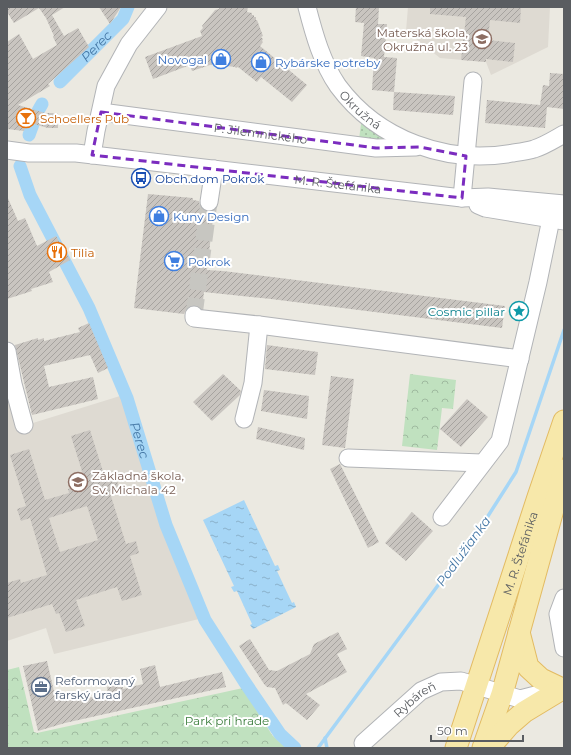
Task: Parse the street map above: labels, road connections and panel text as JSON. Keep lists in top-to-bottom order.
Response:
{
  "streets": {
    "main road": ["M. R. Štefánika"],
    "street": ["Okružná", "P. Jilemnického", "Rybáreň"]
  },
  "crossings": [
    ["Okružná", "P. Jilemnického"],
    ["M. R. Štefánika", "Rybáreň"]
  ],
  "water": ["Perec", "Podlužianka"],
  "parks": ["Park pri hrade"],
  "places": {
    "school or university": ["Materská škola, Okružná ul. 23", "Základná škola, Sv. Michala 42"],
    "shop": ["Novogal", "Rybárske potreby", "Kuny Design"],
    "bar": ["Schoellers Pub"],
    "bus stop": ["Obch.dom Pokrok"],
    "restaurant": ["Tilia"],
    "supermarket": ["Pokrok"],
    "place": ["Cosmic pillar"],
    "office": ["Reformovaný farský úrad"]
  },
  "scale_bar": "50 m"
}
